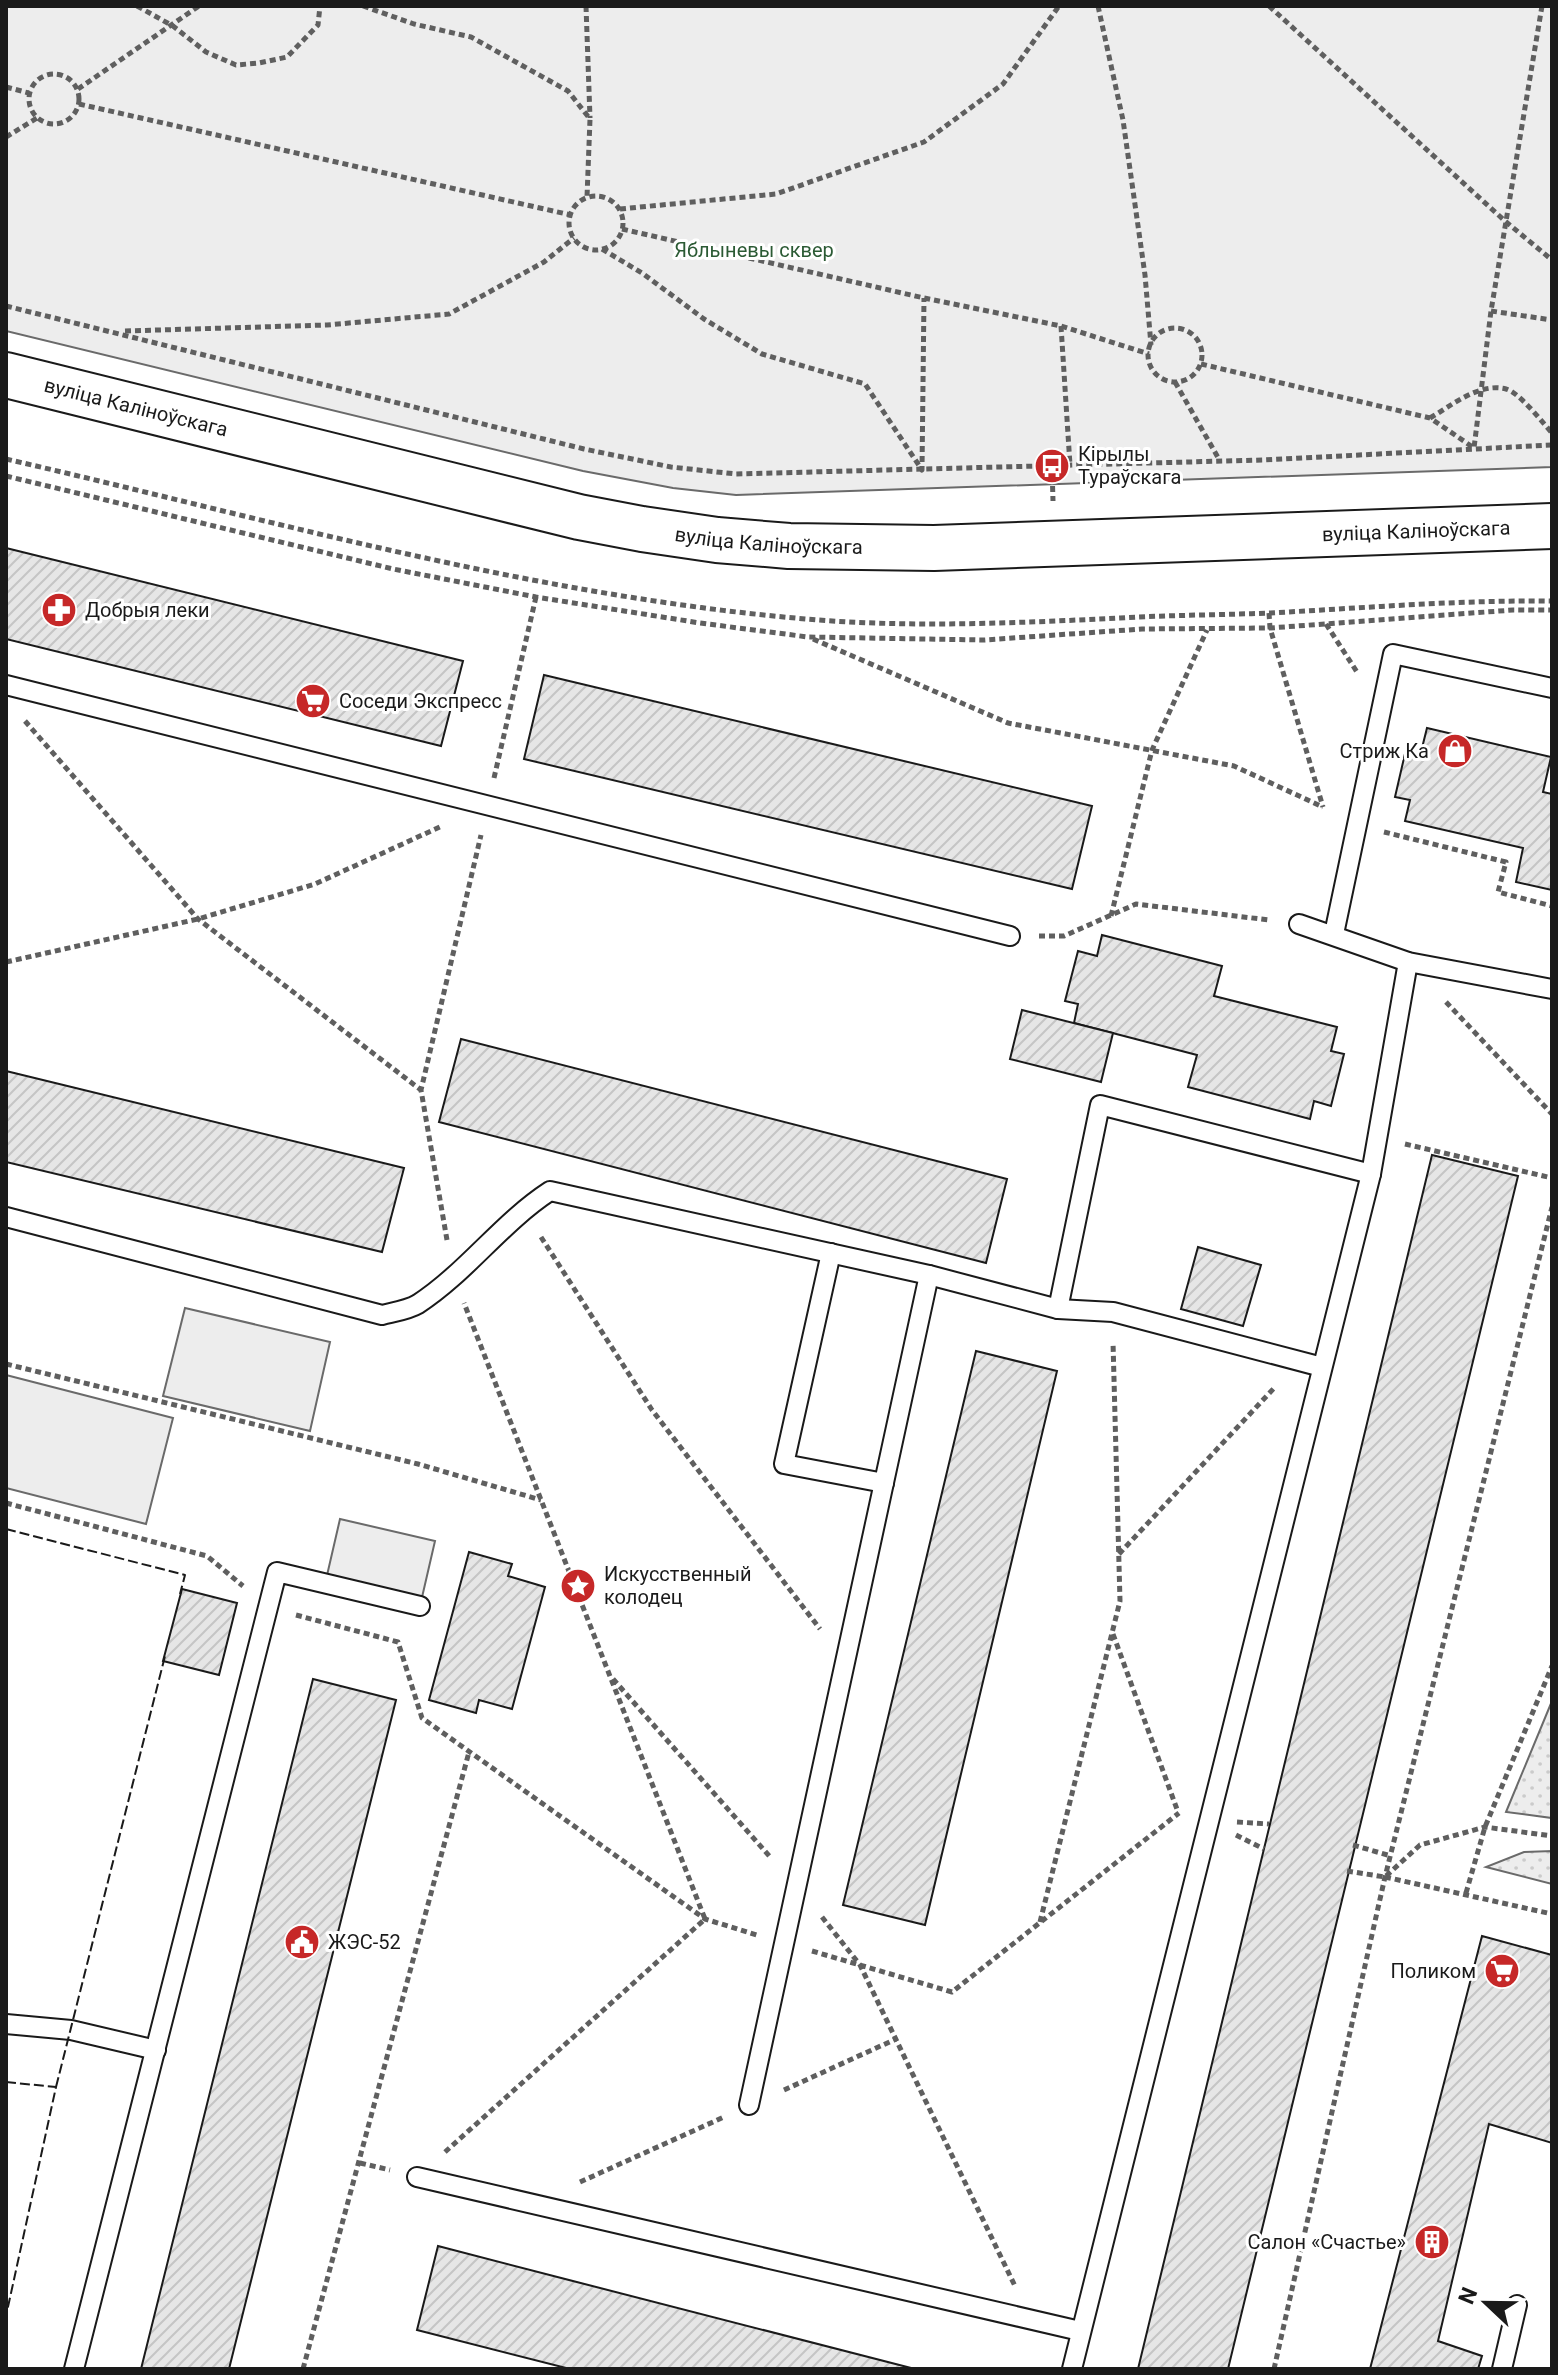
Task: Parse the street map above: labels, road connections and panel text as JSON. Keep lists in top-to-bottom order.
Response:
{
  "streets": {
    "main road": ["вуліца Каліноўскага"]
  },
  "parks": ["Яблыневы сквер"],
  "places": {
    "bus stop": ["Кірылы Тураўскага"],
    "pharmacy": ["Добрыя леки"],
    "supermarket": ["Соседи Экспресс", "Поликом"],
    "shop": ["Стриж Ка"],
    "place": ["Искусственный колодец"],
    "public building": ["ЖЭС-52"],
    "building": ["Салон «Счастье»"]
  },
  "north": "left"
}
